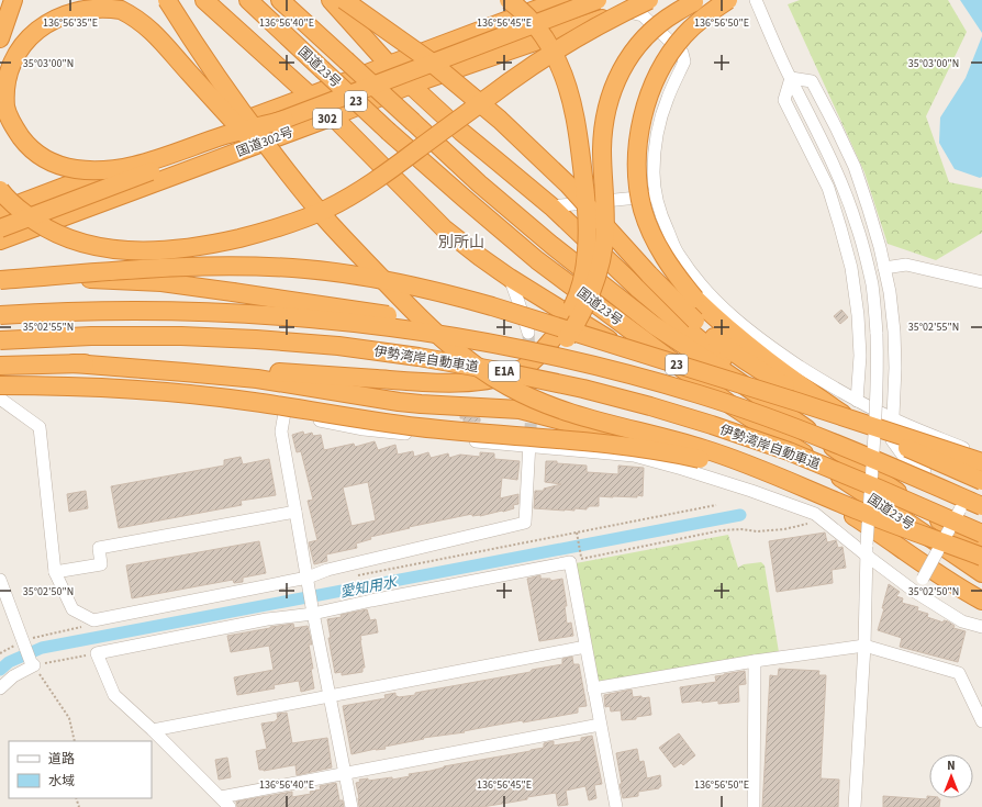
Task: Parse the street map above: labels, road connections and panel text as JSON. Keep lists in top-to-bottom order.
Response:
{
  "streets": {
    "highway": [
      "国道23号",
      "23",
      "302",
      "国道302号",
      "伊勢湾岸自動車道",
      "E1A"
    ]
  },
  "districts": ["別所山"],
  "water": ["愛知用水"],
  "legend": ["道路", "水域"],
  "north": "top",
  "coordinates": [
    "136°56'35\"E",
    "136°56'40\"E",
    "136°56'45\"E",
    "136°56'50\"E",
    "35°03'00\"N",
    "35°02'55\"N",
    "35°02'50\"N"
  ]
}
